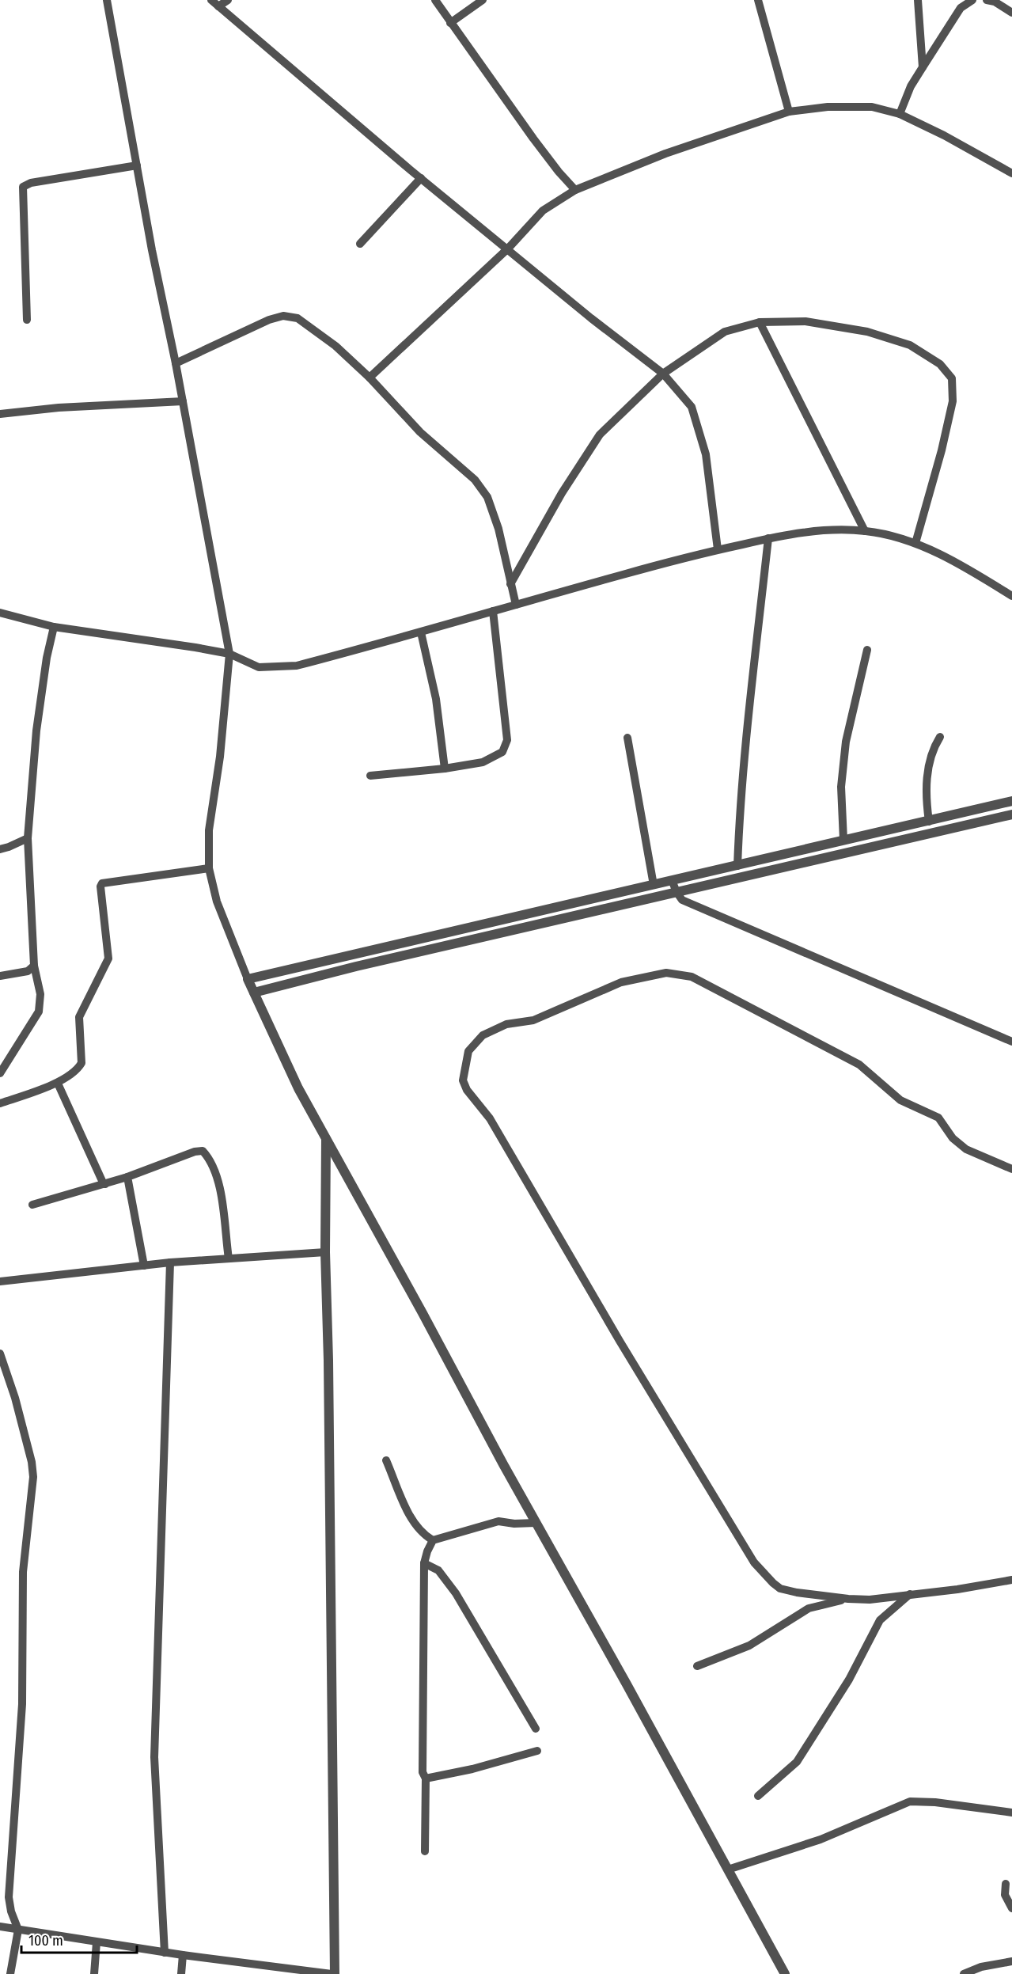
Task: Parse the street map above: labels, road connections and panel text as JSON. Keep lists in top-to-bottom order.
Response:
{
  "scale_bar": "100 m"
}
